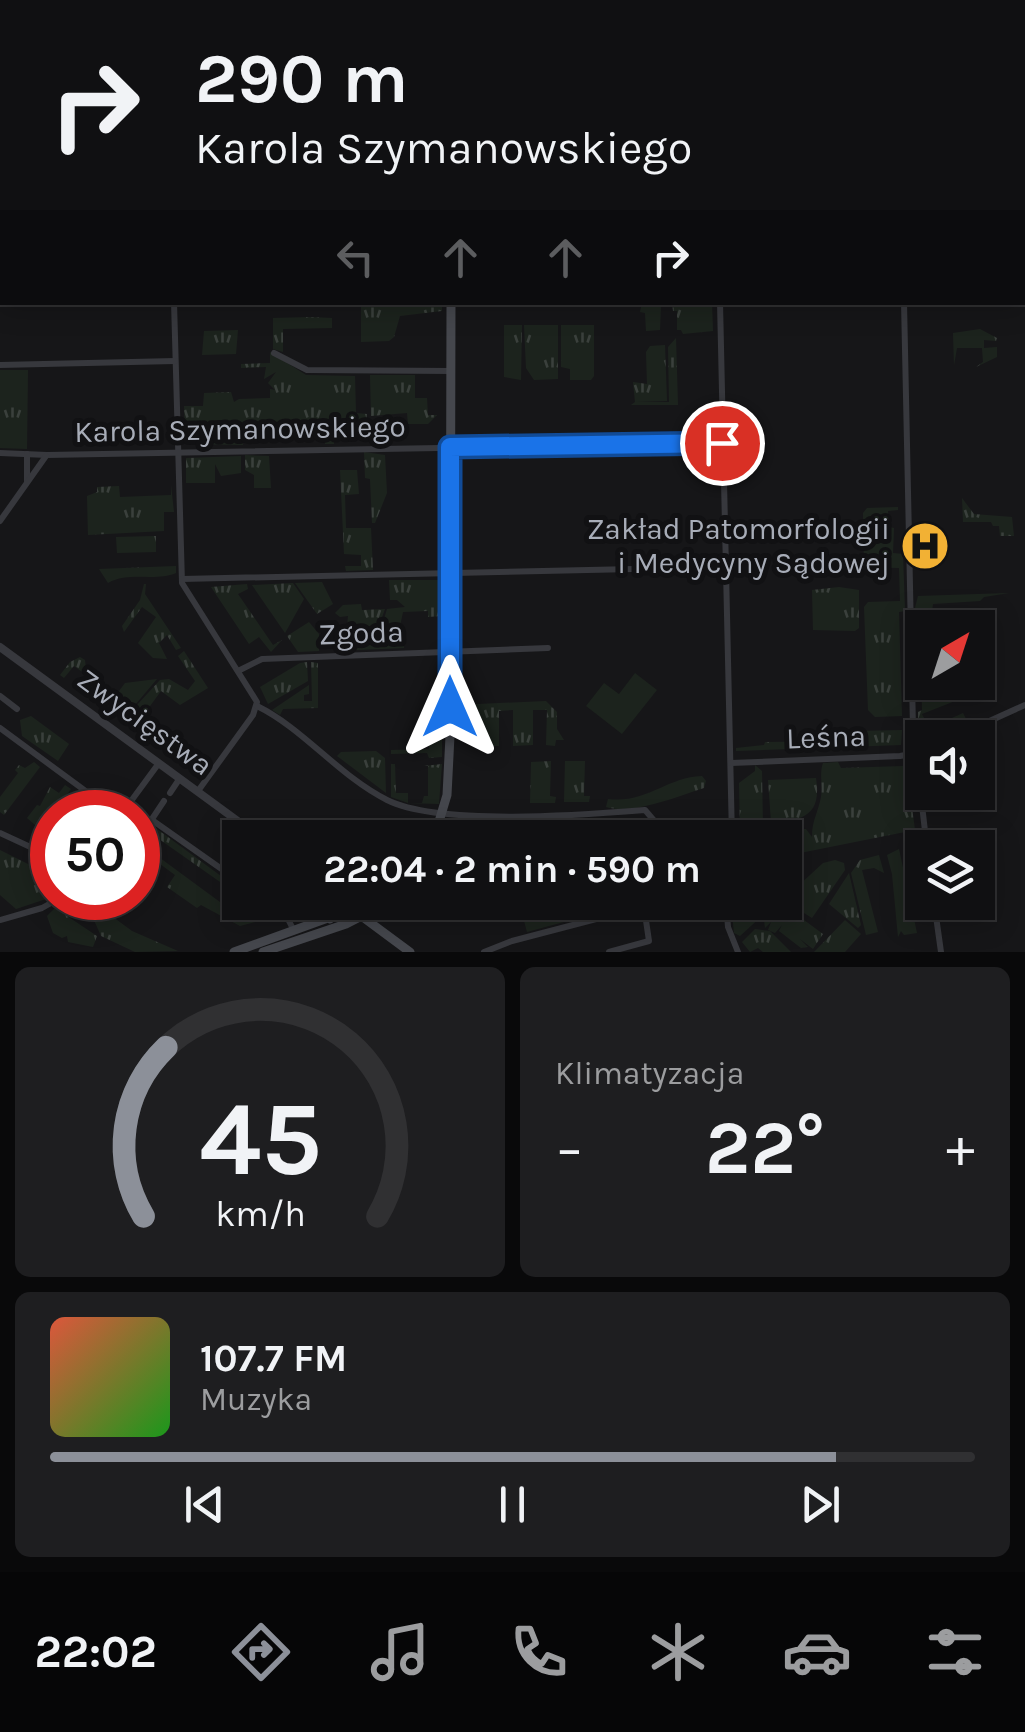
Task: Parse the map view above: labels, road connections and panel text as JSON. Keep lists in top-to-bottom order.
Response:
{
  "streets": {
    "street": [
      "Karola Szymanowskiego",
      "Zgoda",
      "Zwycięstwa",
      "Leśna"
    ]
  },
  "places": {
    "hospital": ["Zakład Patomorfologii i Medycyny Sądowej"]
  },
  "north": "top right",
  "page": {
    "turn": ["290 m", "Karola Szymanowskiego"],
    "limit": "50",
    "trip": "22:04 · 2 min · 590 m",
    "tile": "Klimatyzacja",
    "heat": ["−", "22°", "+"],
    "song": ["107.7 FM", "Muzyka"],
    "tabs": "22:02",
    "gauge": ["45", "km/h"]
  }
}
